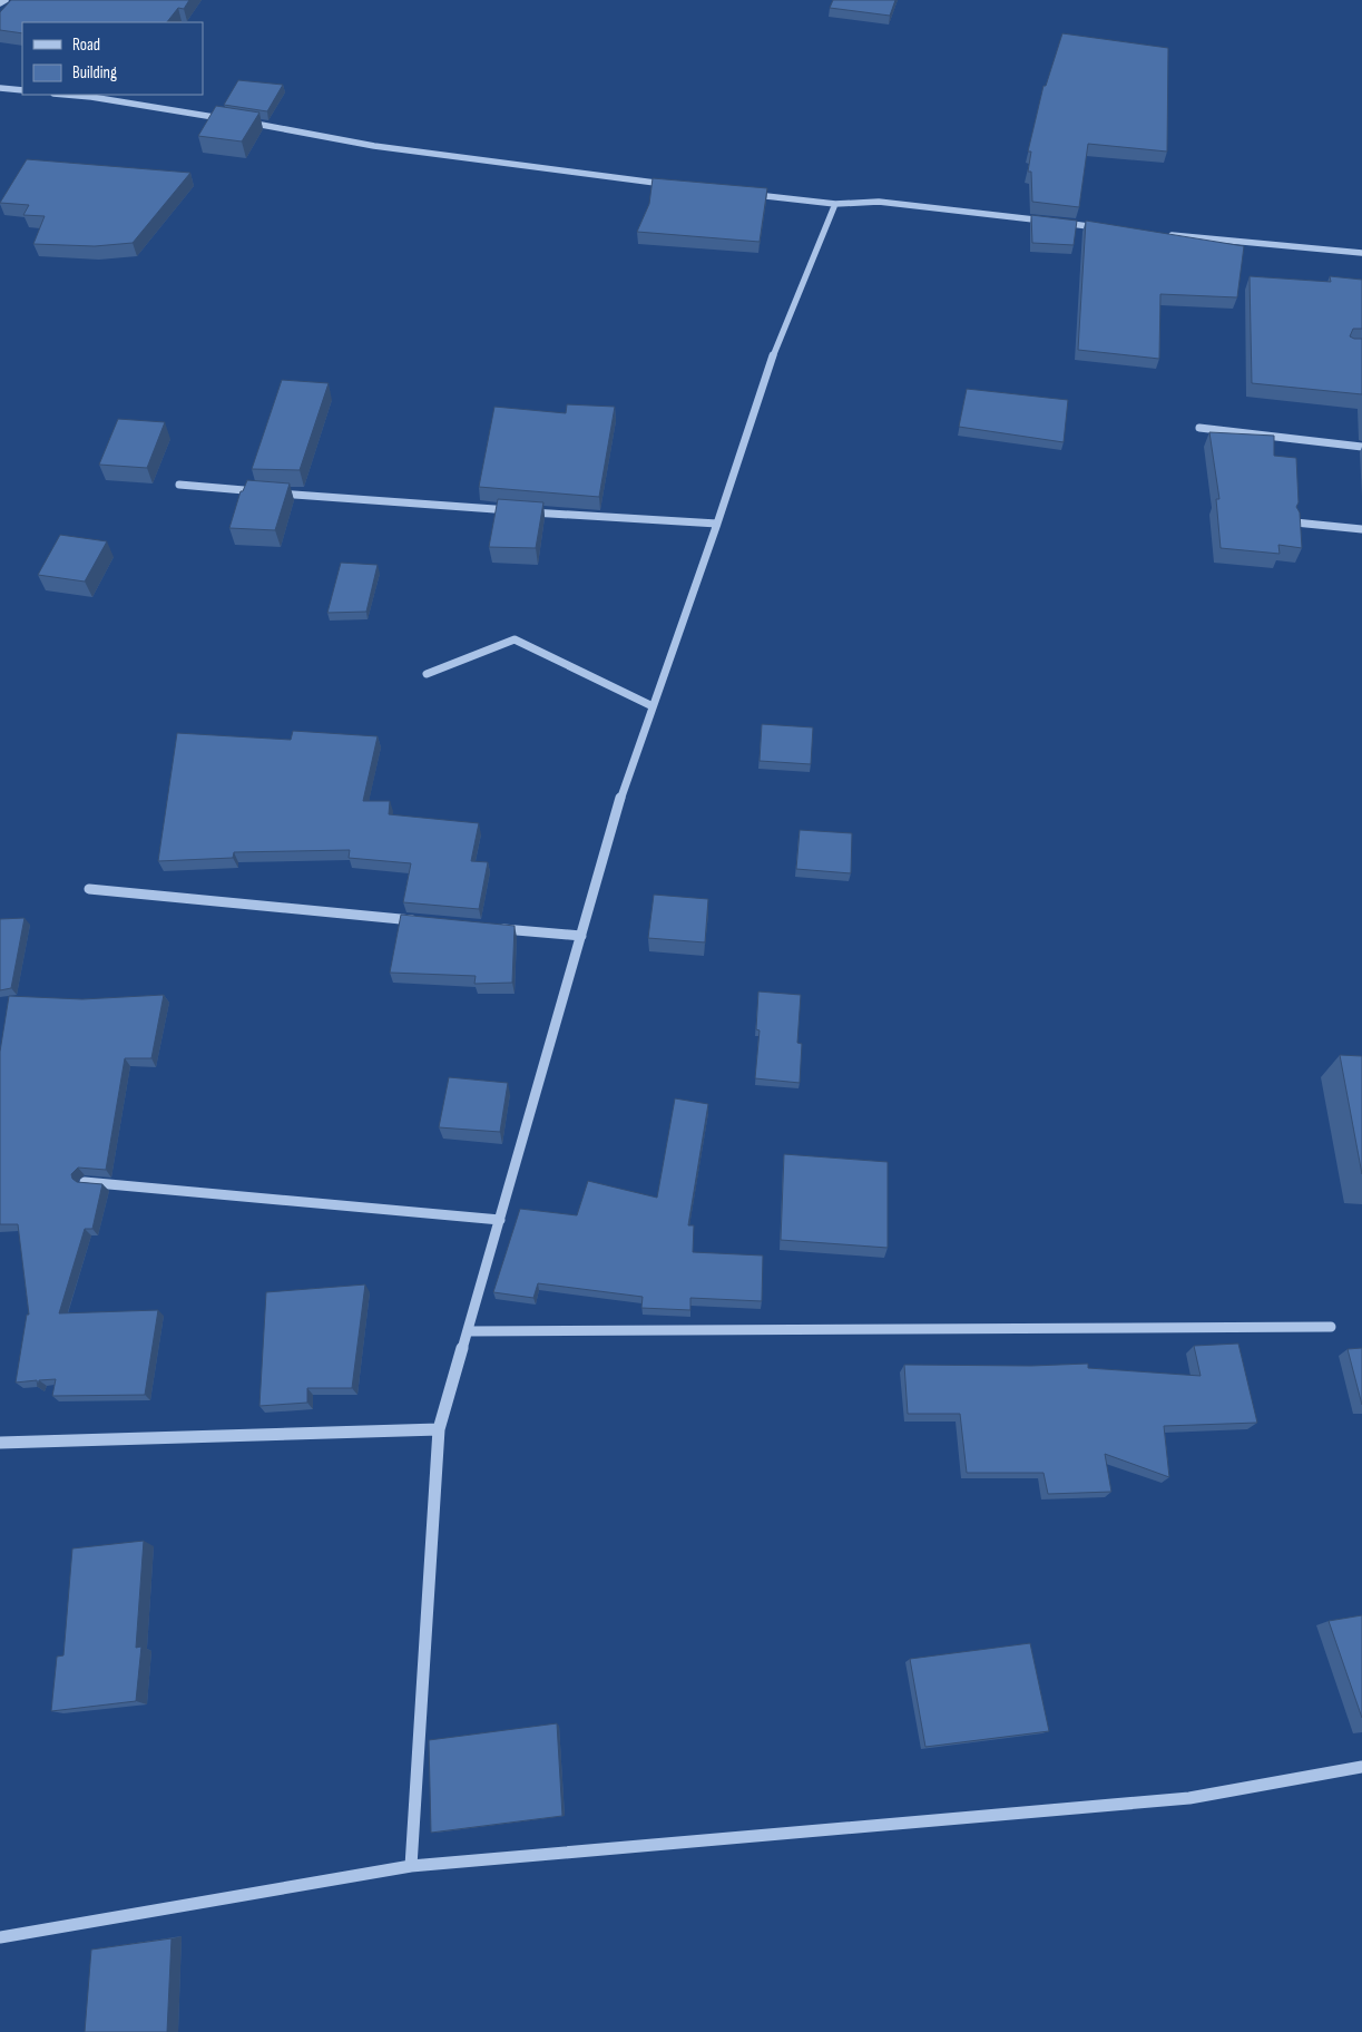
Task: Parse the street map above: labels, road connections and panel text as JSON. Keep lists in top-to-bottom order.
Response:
{
  "legend": ["Road", "Building"]
}
